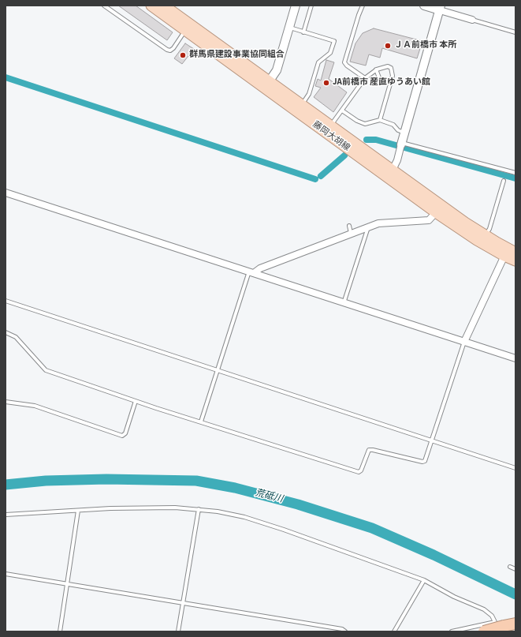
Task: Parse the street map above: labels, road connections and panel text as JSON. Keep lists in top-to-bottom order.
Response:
{
  "streets": {
    "main road": ["藤岡大胡線"]
  },
  "water": ["荒砥川"],
  "places": ["ＪＡ前橋市 本所", "群馬県建設事業協同組合", "JA前橋市 産直ゆうあい館"]
}
